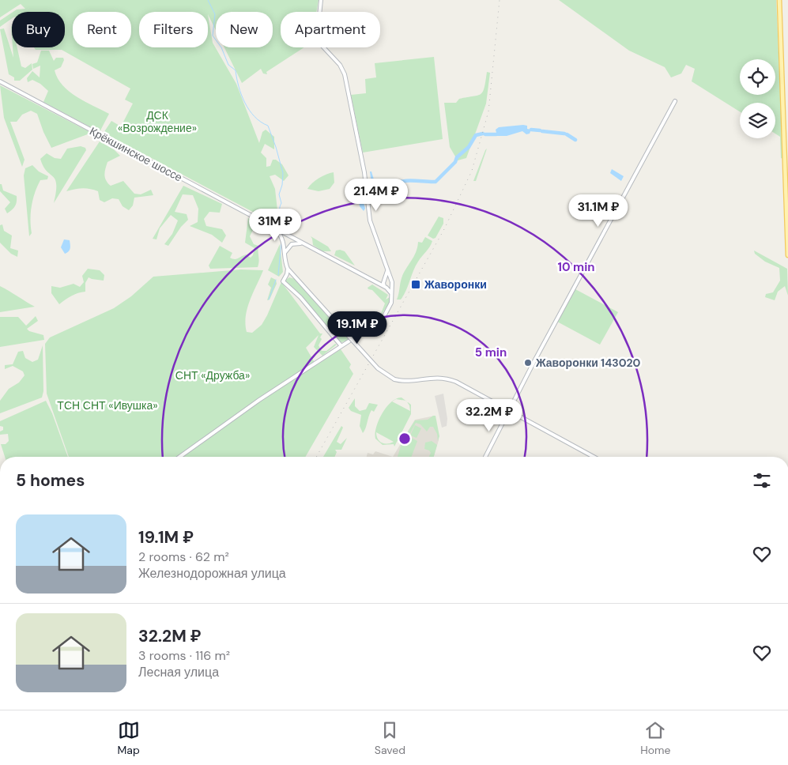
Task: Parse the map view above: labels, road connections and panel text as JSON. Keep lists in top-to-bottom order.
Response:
{
  "streets": {
    "street": ["Крёкшинское шоссе"]
  },
  "parks": ["ДСК «Возрождение»", "СНТ «Дружба»", "ТСН СНТ «Ивушка»"],
  "places": {
    "transit": ["Жаворонки"],
    "other": ["Жаворонки 143020"]
  },
  "page": {
    "chip": [
      "Buy",
      "Rent",
      "Filters",
      "New",
      "Apartment"
    ],
    "price": [
      "21.4M ₽",
      "31.1M ₽",
      "31M ₽",
      "19.1M ₽",
      "32.2M ₽"
    ],
    "heading": "5 homes",
    "list": [
      {
        "name": "19.1M ₽",
        "note": "2 rooms · 62 m² · Железнодорожная улица"
      },
      {
        "name": "32.2M ₽",
        "note": "3 rooms · 116 m² · Лесная улица"
      }
    ],
    "tabs": ["Map", "Saved", "Home"]
  },
  "rings": ["10 min", "5 min"]
}
